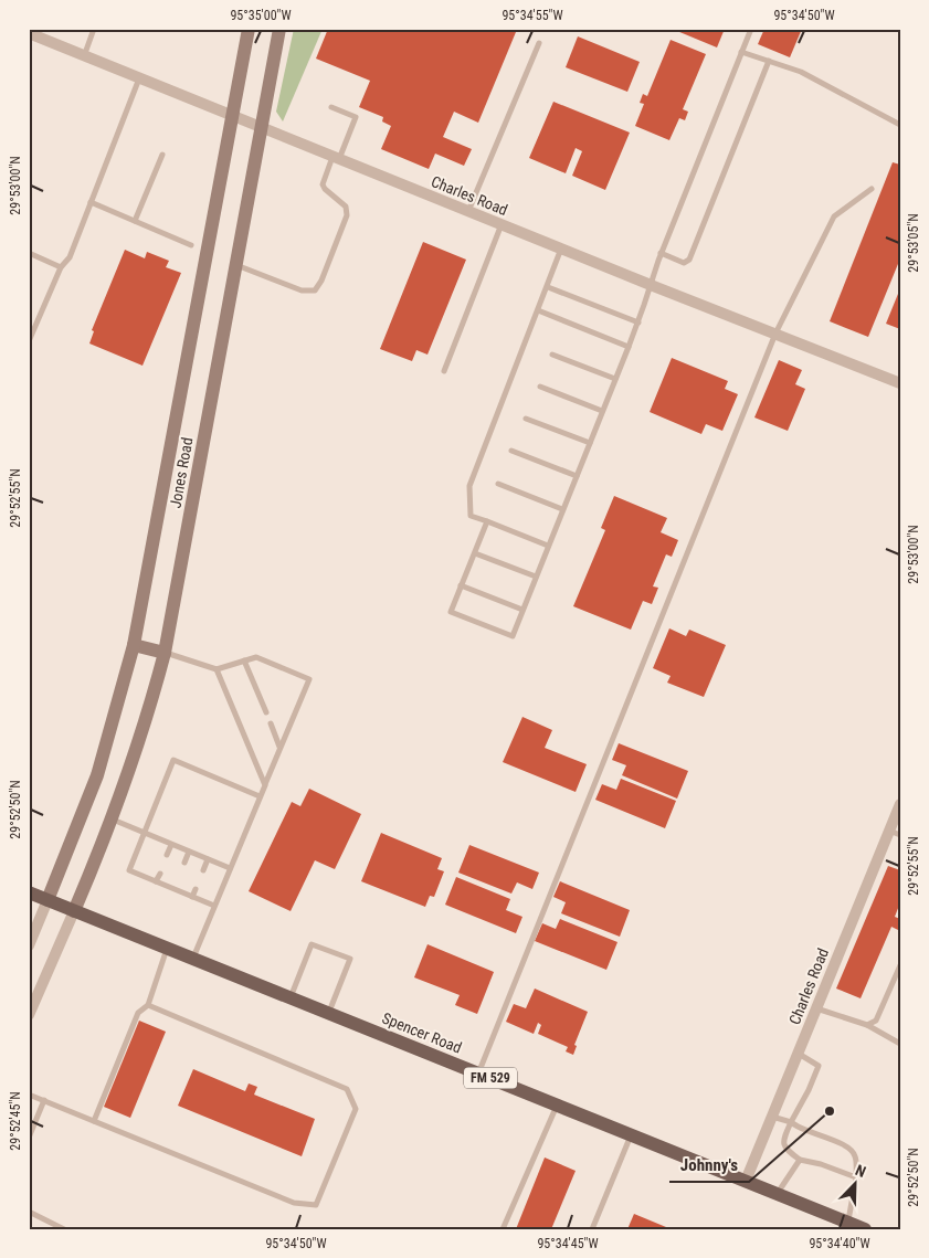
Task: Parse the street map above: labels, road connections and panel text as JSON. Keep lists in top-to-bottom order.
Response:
{
  "streets": {
    "main road": ["Jones Road", "Spencer Road", "FM 529"],
    "street": ["Charles Road"]
  },
  "crossings": [
    ["Charles Road", "Jones Road"],
    ["Charles Road", "Spencer Road"],
    ["Jones Road", "Spencer Road"]
  ],
  "places": ["Johnny's"],
  "north": "top right",
  "coordinates": [
    "95°35'00\"W",
    "95°34'55\"W",
    "95°34'50\"W",
    "29°53'00\"N",
    "29°53'05\"N",
    "29°52'55\"N",
    "29°52'50\"N",
    "29°52'45\"N",
    "95°34'45\"W",
    "95°34'40\"W"
  ]
}
